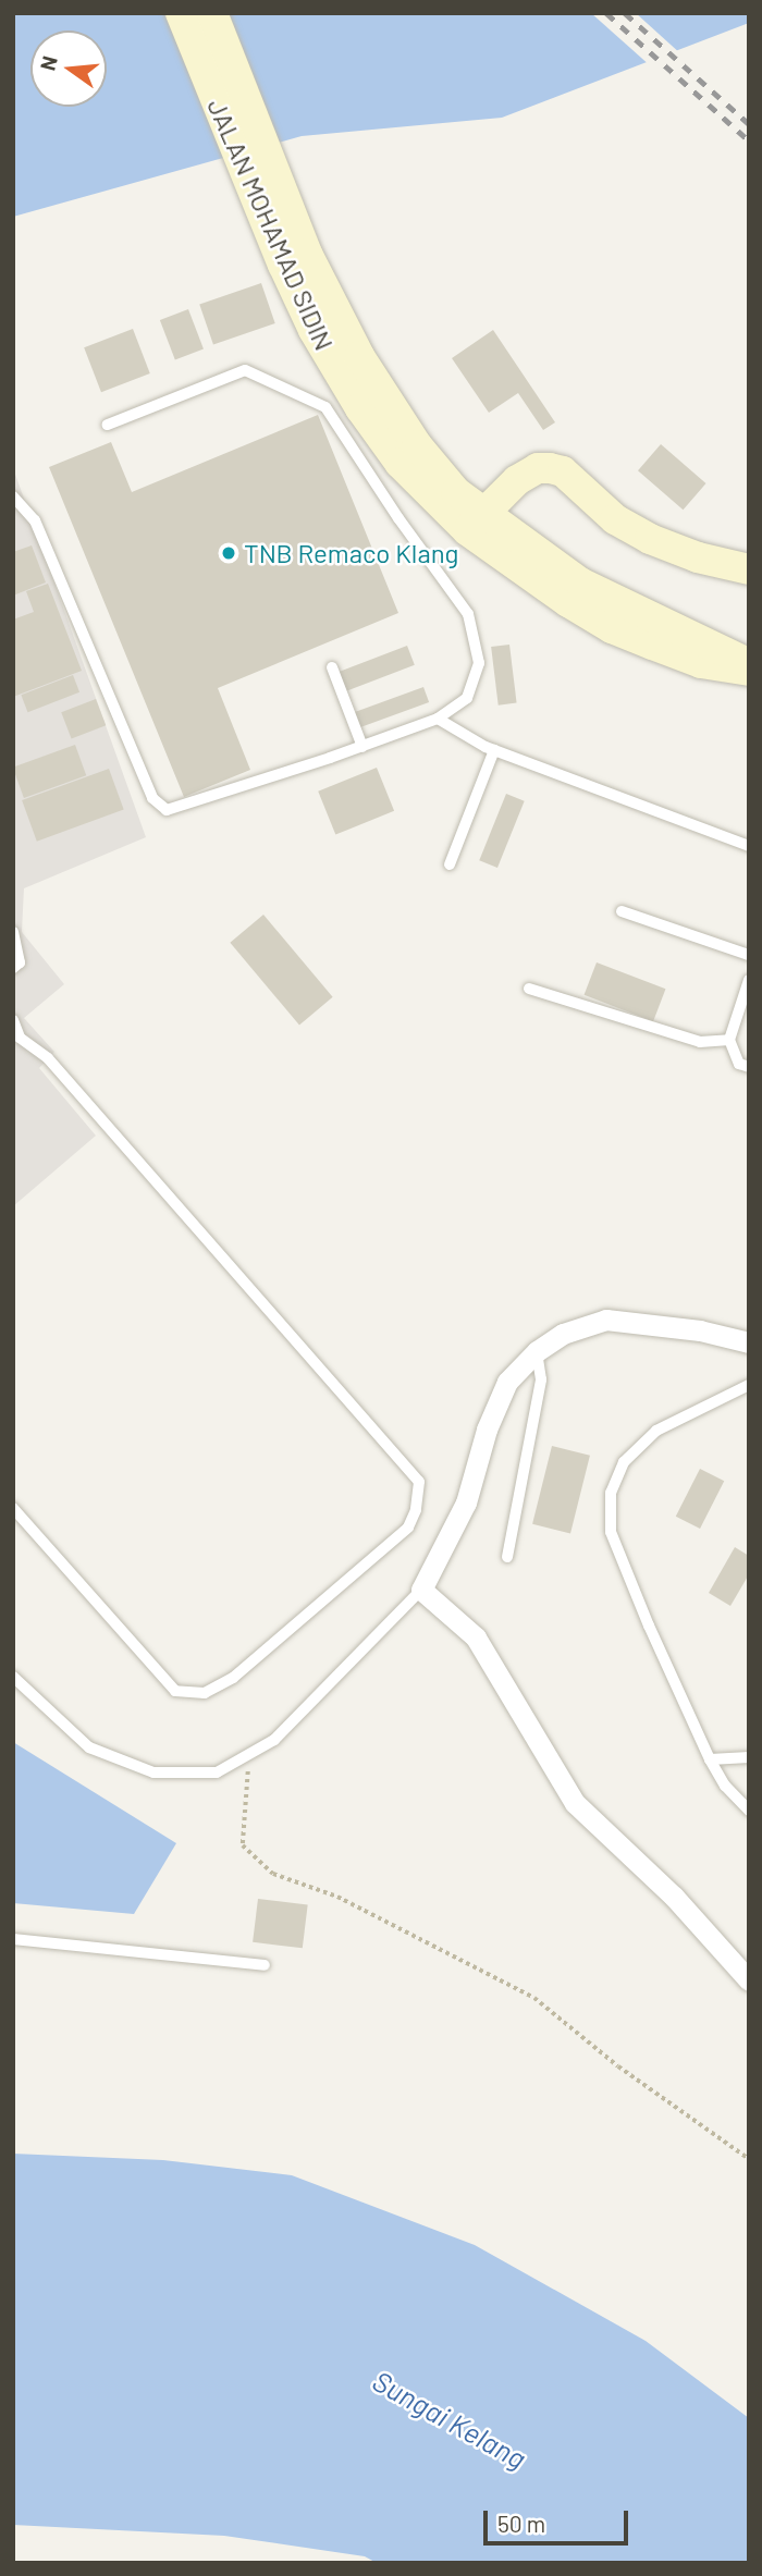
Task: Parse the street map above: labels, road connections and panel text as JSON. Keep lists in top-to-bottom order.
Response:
{
  "streets": {
    "main road": ["JALAN MOHAMAD SIDIN"]
  },
  "water": ["Sungai Kelang"],
  "places": ["TNB Remaco Klang"],
  "scale_bar": "50 m",
  "north": "left"
}
